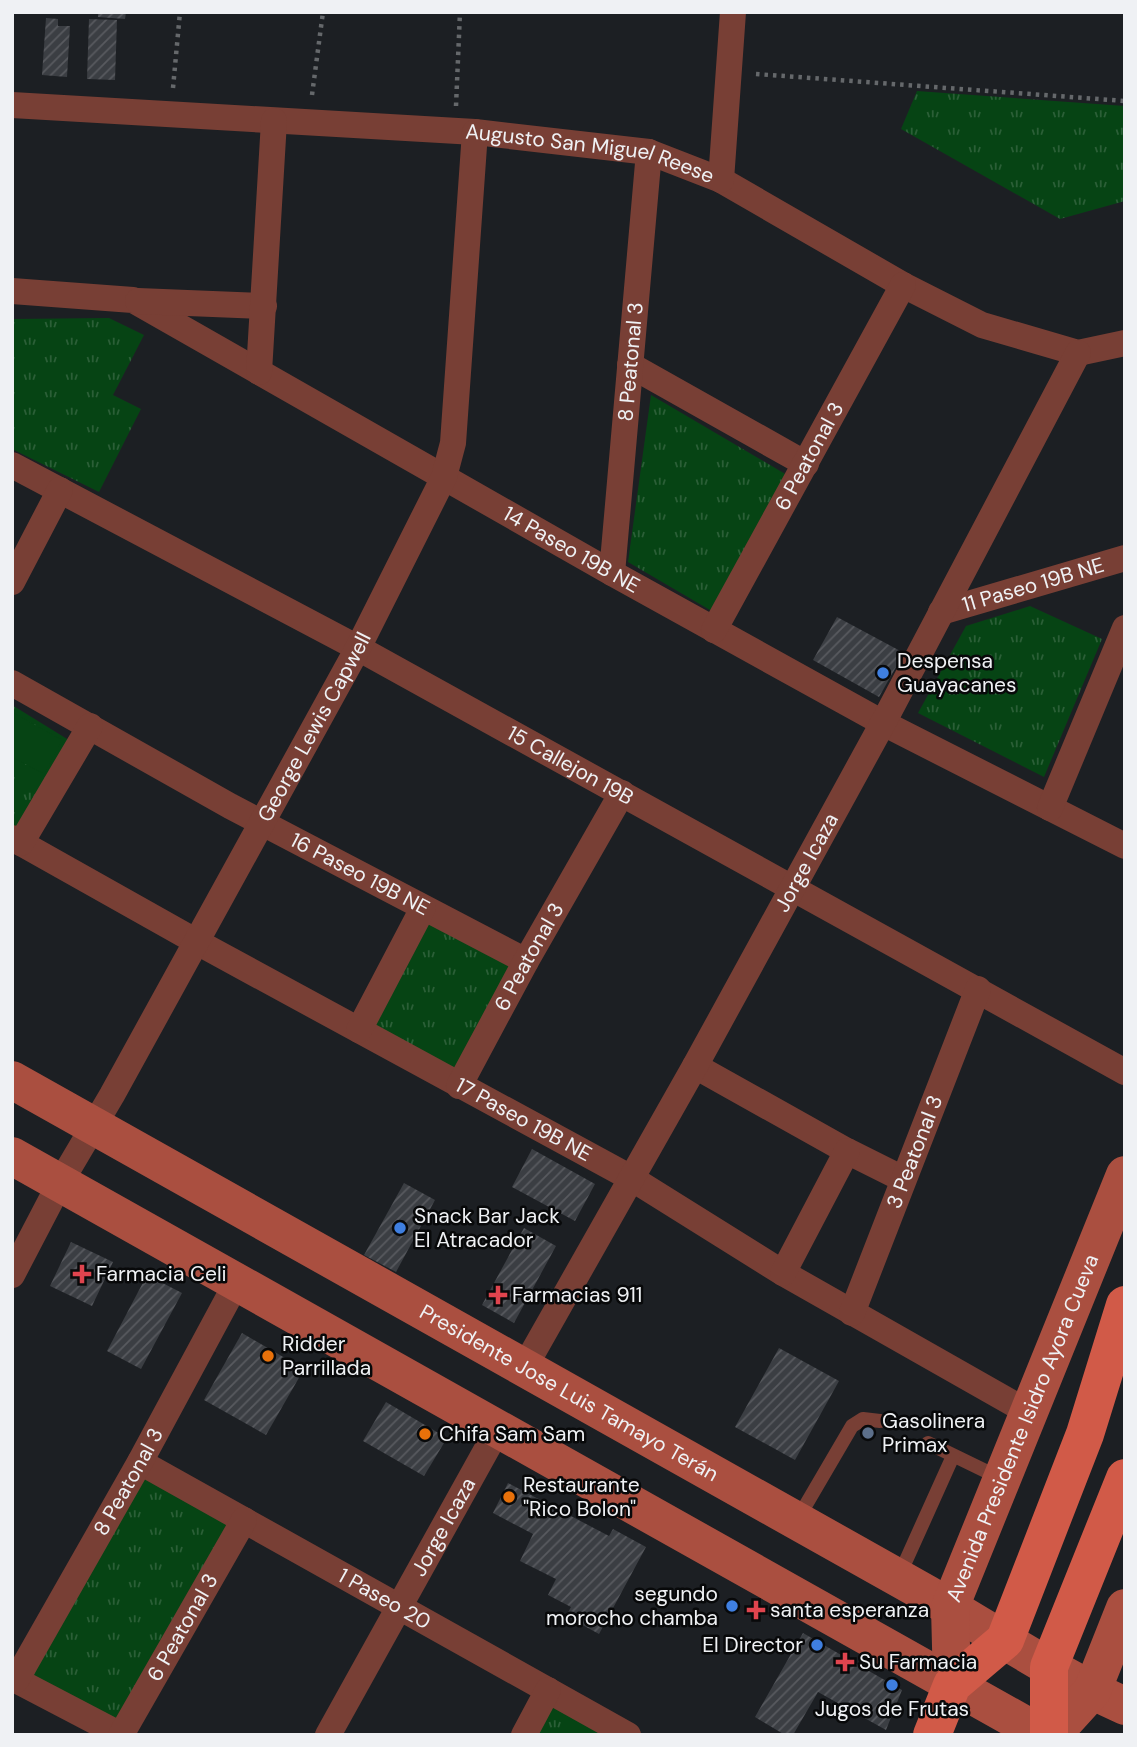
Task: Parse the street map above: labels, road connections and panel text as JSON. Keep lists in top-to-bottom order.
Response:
{
  "streets": {
    "main road": ["Presidente Jose Luis Tamayo Terán", "Avenida Presidente Isidro Ayora Cueva"],
    "street": [
      "Augusto San Miguel Reese",
      "8 Peatonal 3",
      "6 Peatonal 3",
      "14 Paseo 19B NE",
      "11 Paseo 19B NE",
      "George Lewis Capwell",
      "15 Callejon 19B",
      "Jorge Icaza",
      "16 Paseo 19B NE",
      "17 Paseo 19B NE",
      "3 Peatonal 3",
      "1 Paseo 20"
    ]
  },
  "crossings": [
    ["Augusto San Miguel Reese", "8 Peatonal 3"],
    ["Augusto San Miguel Reese", "6 Peatonal 3"],
    ["Augusto San Miguel Reese", "George Lewis Capwell"],
    ["Augusto San Miguel Reese", "Jorge Icaza"],
    ["8 Peatonal 3", "14 Paseo 19B NE"],
    ["8 Peatonal 3", "1 Paseo 20"],
    ["6 Peatonal 3", "14 Paseo 19B NE"],
    ["6 Peatonal 3", "15 Callejon 19B"],
    ["6 Peatonal 3", "16 Paseo 19B NE"],
    ["6 Peatonal 3", "17 Paseo 19B NE"],
    ["6 Peatonal 3", "1 Paseo 20"],
    ["14 Paseo 19B NE", "George Lewis Capwell"],
    ["14 Paseo 19B NE", "Jorge Icaza"],
    ["11 Paseo 19B NE", "Jorge Icaza"],
    ["George Lewis Capwell", "15 Callejon 19B"],
    ["George Lewis Capwell", "16 Paseo 19B NE"],
    ["George Lewis Capwell", "17 Paseo 19B NE"],
    ["George Lewis Capwell", "Presidente Jose Luis Tamayo Terán"],
    ["15 Callejon 19B", "Jorge Icaza"],
    ["15 Callejon 19B", "3 Peatonal 3"],
    ["Jorge Icaza", "17 Paseo 19B NE"],
    ["Jorge Icaza", "Presidente Jose Luis Tamayo Terán"],
    ["Jorge Icaza", "1 Paseo 20"],
    ["17 Paseo 19B NE", "3 Peatonal 3"],
    ["17 Paseo 19B NE", "Avenida Presidente Isidro Ayora Cueva"],
    ["Presidente Jose Luis Tamayo Terán", "Avenida Presidente Isidro Ayora Cueva"]
  ],
  "places": {
    "other": [
      "Despensa Guayacanes",
      "Snack Bar Jack El Atracador",
      "Ridder Parrillada",
      "Gasolinera Primax",
      "Chifa Sam Sam",
      "Restaurante \"Rico Bolon\"",
      "segundo morocho chamba",
      "El Director",
      "Jugos de Frutas"
    ],
    "health": [
      "Farmacia Celi",
      "Farmacias 911",
      "santa esperanza",
      "Su Farmacia"
    ]
  }
}
